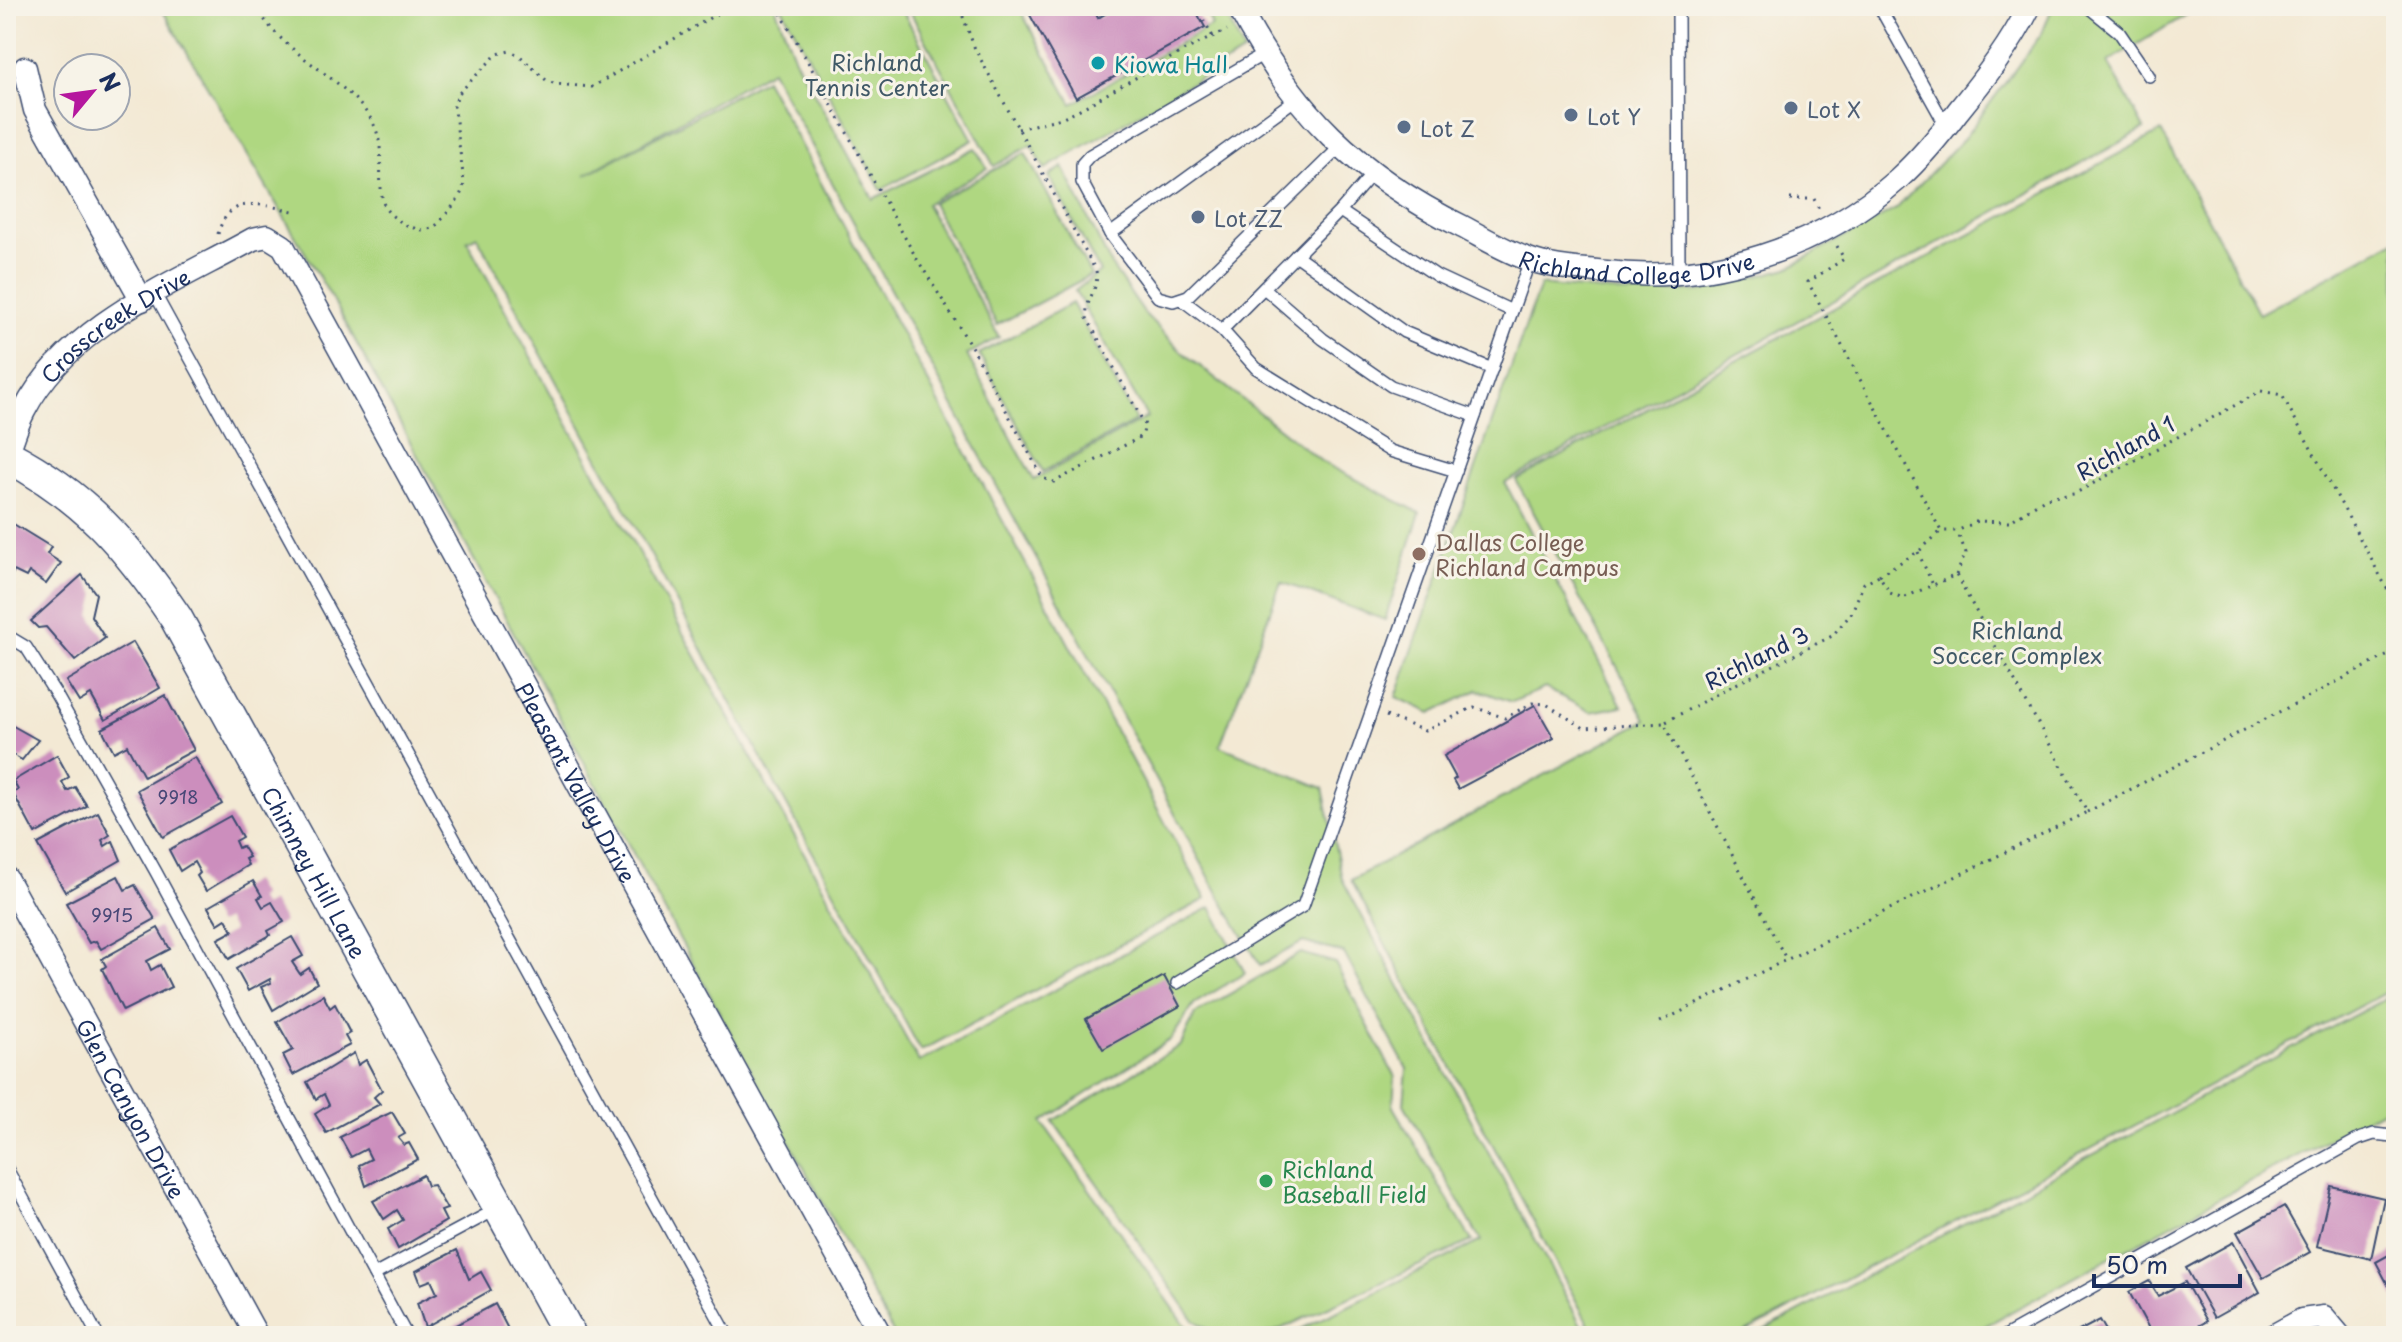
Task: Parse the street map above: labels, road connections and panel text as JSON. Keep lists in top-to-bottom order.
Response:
{
  "streets": {
    "street": [
      "Richland College Drive",
      "Crosscreek Drive",
      "Pleasant Valley Drive",
      "Chimney Hill Lane",
      "Glen Canyon Drive"
    ],
    "path": ["Richland 1", "Richland 3"]
  },
  "crossings": [
    ["Crosscreek Drive", "Pleasant Valley Drive"],
    ["Crosscreek Drive", "Chimney Hill Lane"]
  ],
  "parks": ["Richland Tennis Center", "Richland Soccer Complex"],
  "places": [
    "Kiowa Hall",
    "Lot X",
    "Lot Y",
    "Lot Z",
    "Lot ZZ",
    "Dallas College Richland Campus",
    "Richland Baseball Field"
  ],
  "house_numbers": ["9918", "9915"],
  "scale_bar": "50 m",
  "north": "top right"
}
